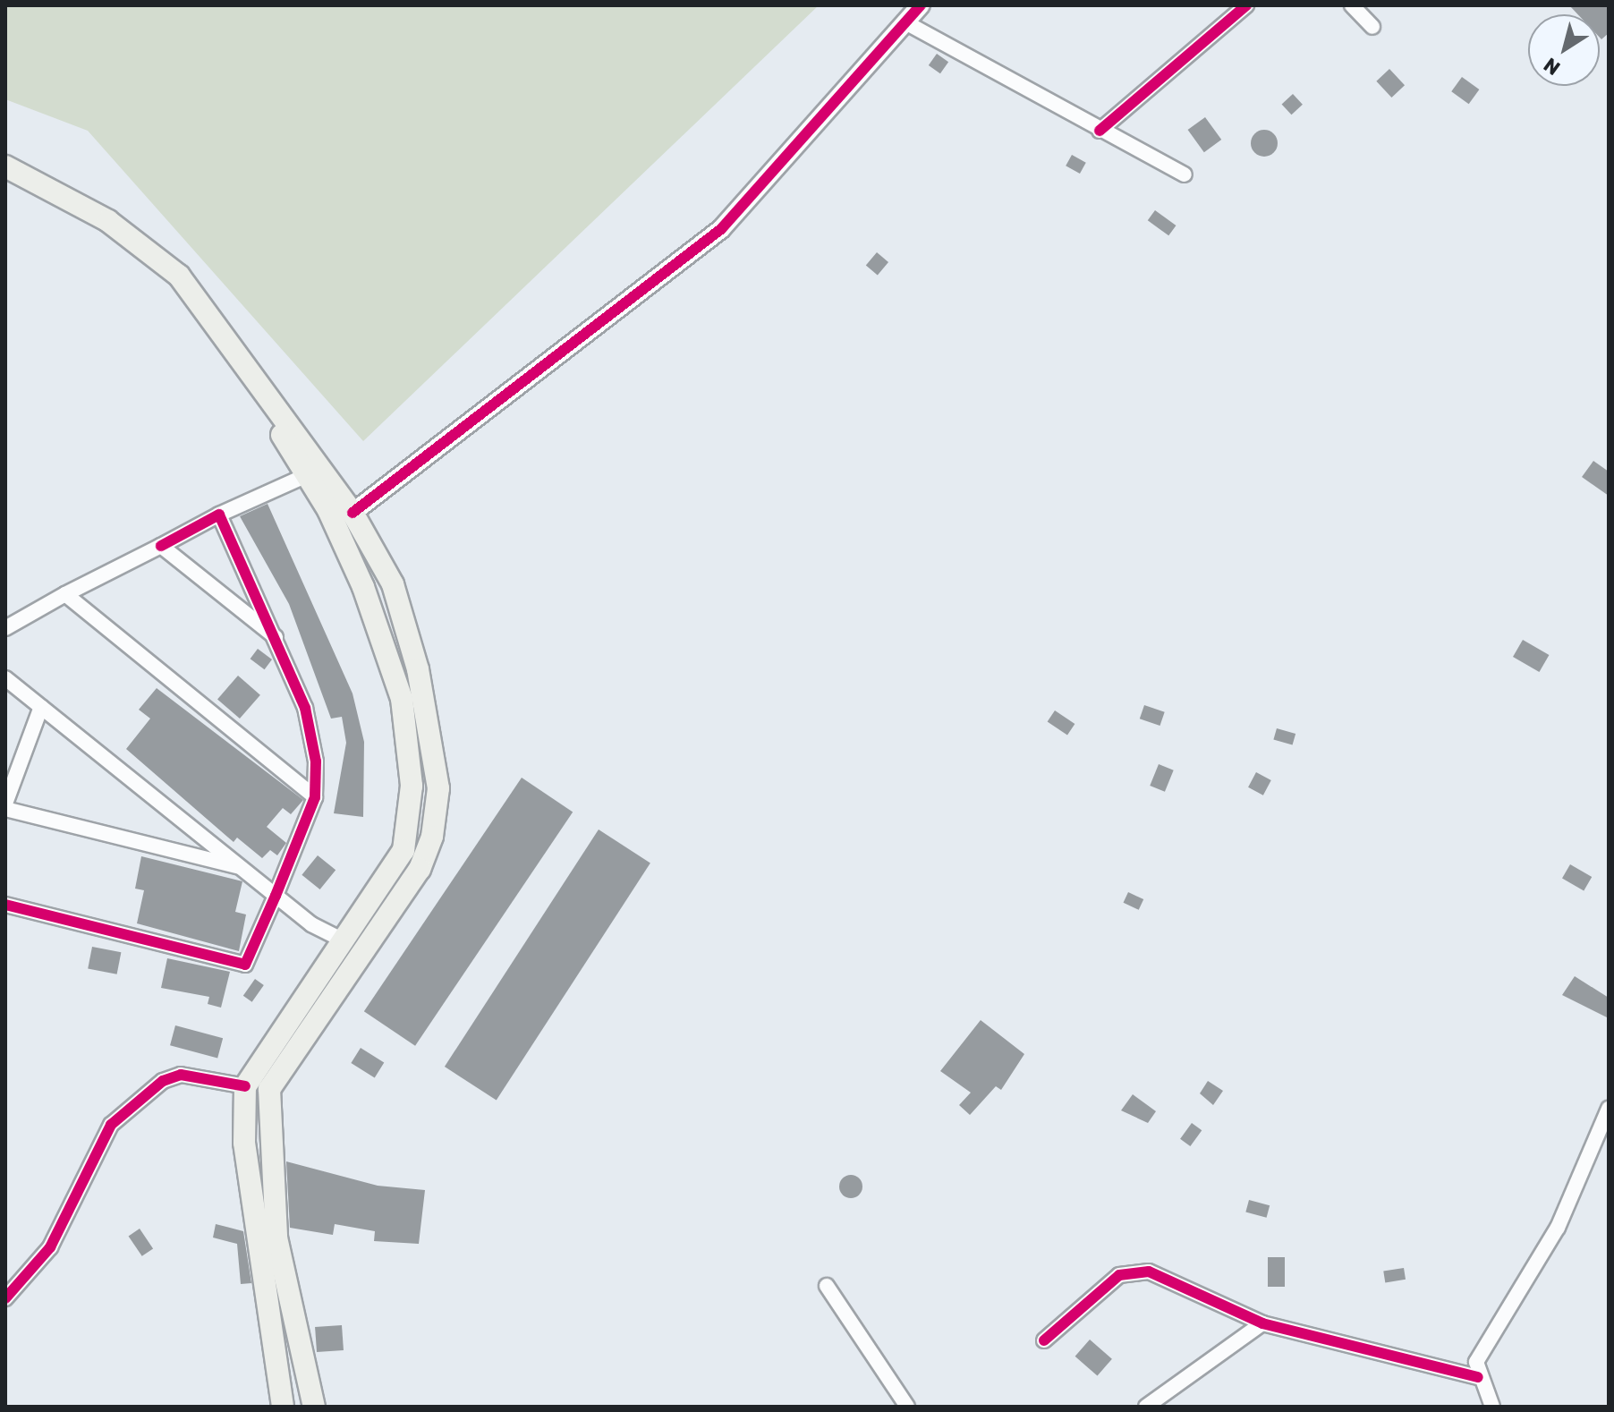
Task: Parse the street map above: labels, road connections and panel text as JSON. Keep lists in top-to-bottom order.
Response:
{
  "north": "bottom left"
}
